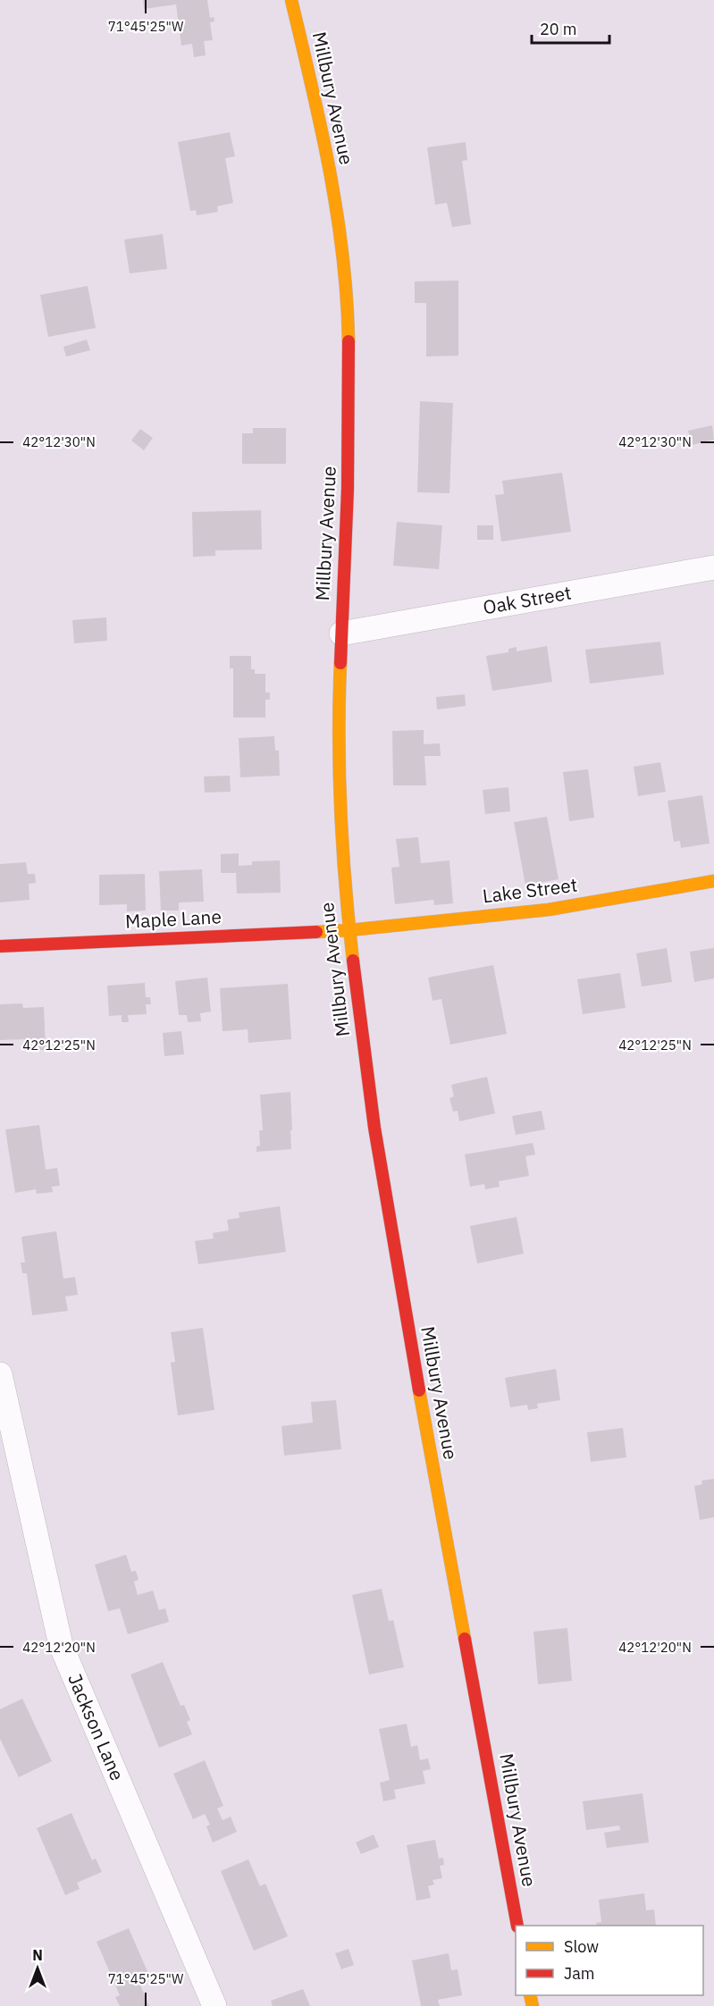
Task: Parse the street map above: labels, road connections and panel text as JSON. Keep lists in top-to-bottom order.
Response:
{
  "streets": {
    "main road": ["Millbury Avenue", "Lake Street", "Maple Lane"],
    "street": ["Oak Street", "Jackson Lane"]
  },
  "crossings": [
    ["Millbury Avenue", "Oak Street"],
    ["Millbury Avenue", "Lake Street"],
    ["Millbury Avenue", "Maple Lane"],
    ["Lake Street", "Maple Lane"]
  ],
  "legend": ["Slow", "Jam"],
  "scale_bar": "20 m",
  "north": "top",
  "coordinates": [
    "71°45'25\"W",
    "42°12'30\"N",
    "42°12'25\"N",
    "42°12'20\"N"
  ]
}
